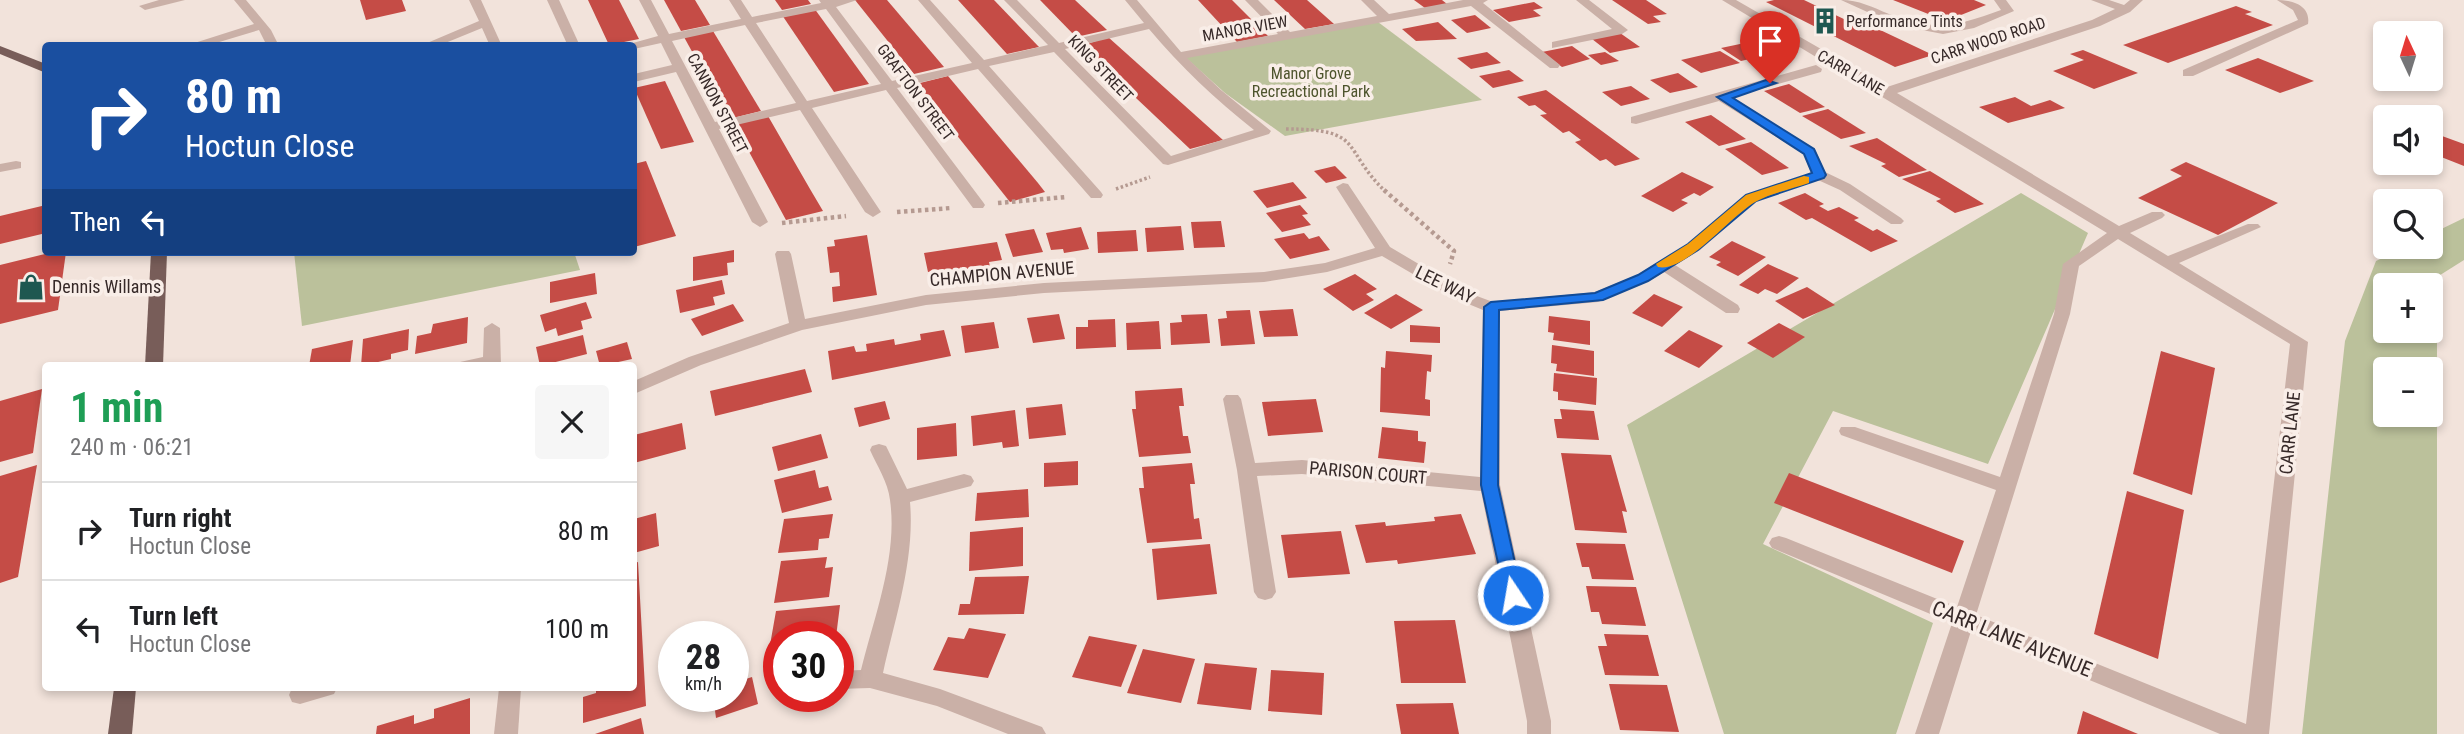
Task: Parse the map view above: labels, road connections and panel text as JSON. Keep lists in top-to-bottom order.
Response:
{
  "streets": {
    "street": [
      "MANOR VIEW",
      "CARR WOOD ROAD",
      "KING STREET",
      "CARR LANE",
      "GRAFTON STREET",
      "CANNON STREET",
      "CHAMPION AVENUE",
      "LEE WAY",
      "PARISON COURT",
      "CARR LANE AVENUE"
    ]
  },
  "crossings": [
    ["CARR WOOD ROAD", "CARR LANE"],
    ["CHAMPION AVENUE", "LEE WAY"],
    ["LEE WAY", "PARISON COURT"]
  ],
  "parks": ["Manor Grove Recreactional Park"],
  "places": {
    "building": ["Performance Tints"],
    "shop": ["Dennis Willams"]
  },
  "north": "top",
  "page": {
    "map_buttons": ["+", "−"],
    "turn": ["80 m", "Hoctun Close"],
    "then": "Then",
    "heading": ["1 min", "240 m · 06:21"],
    "list": [
      {
        "name": "Turn right",
        "note": "Hoctun Close",
        "value": "80 m"
      },
      {
        "name": "Turn left",
        "note": "Hoctun Close",
        "value": "100 m"
      }
    ],
    "speed": "28 km/h",
    "limit": "30"
  }
}
